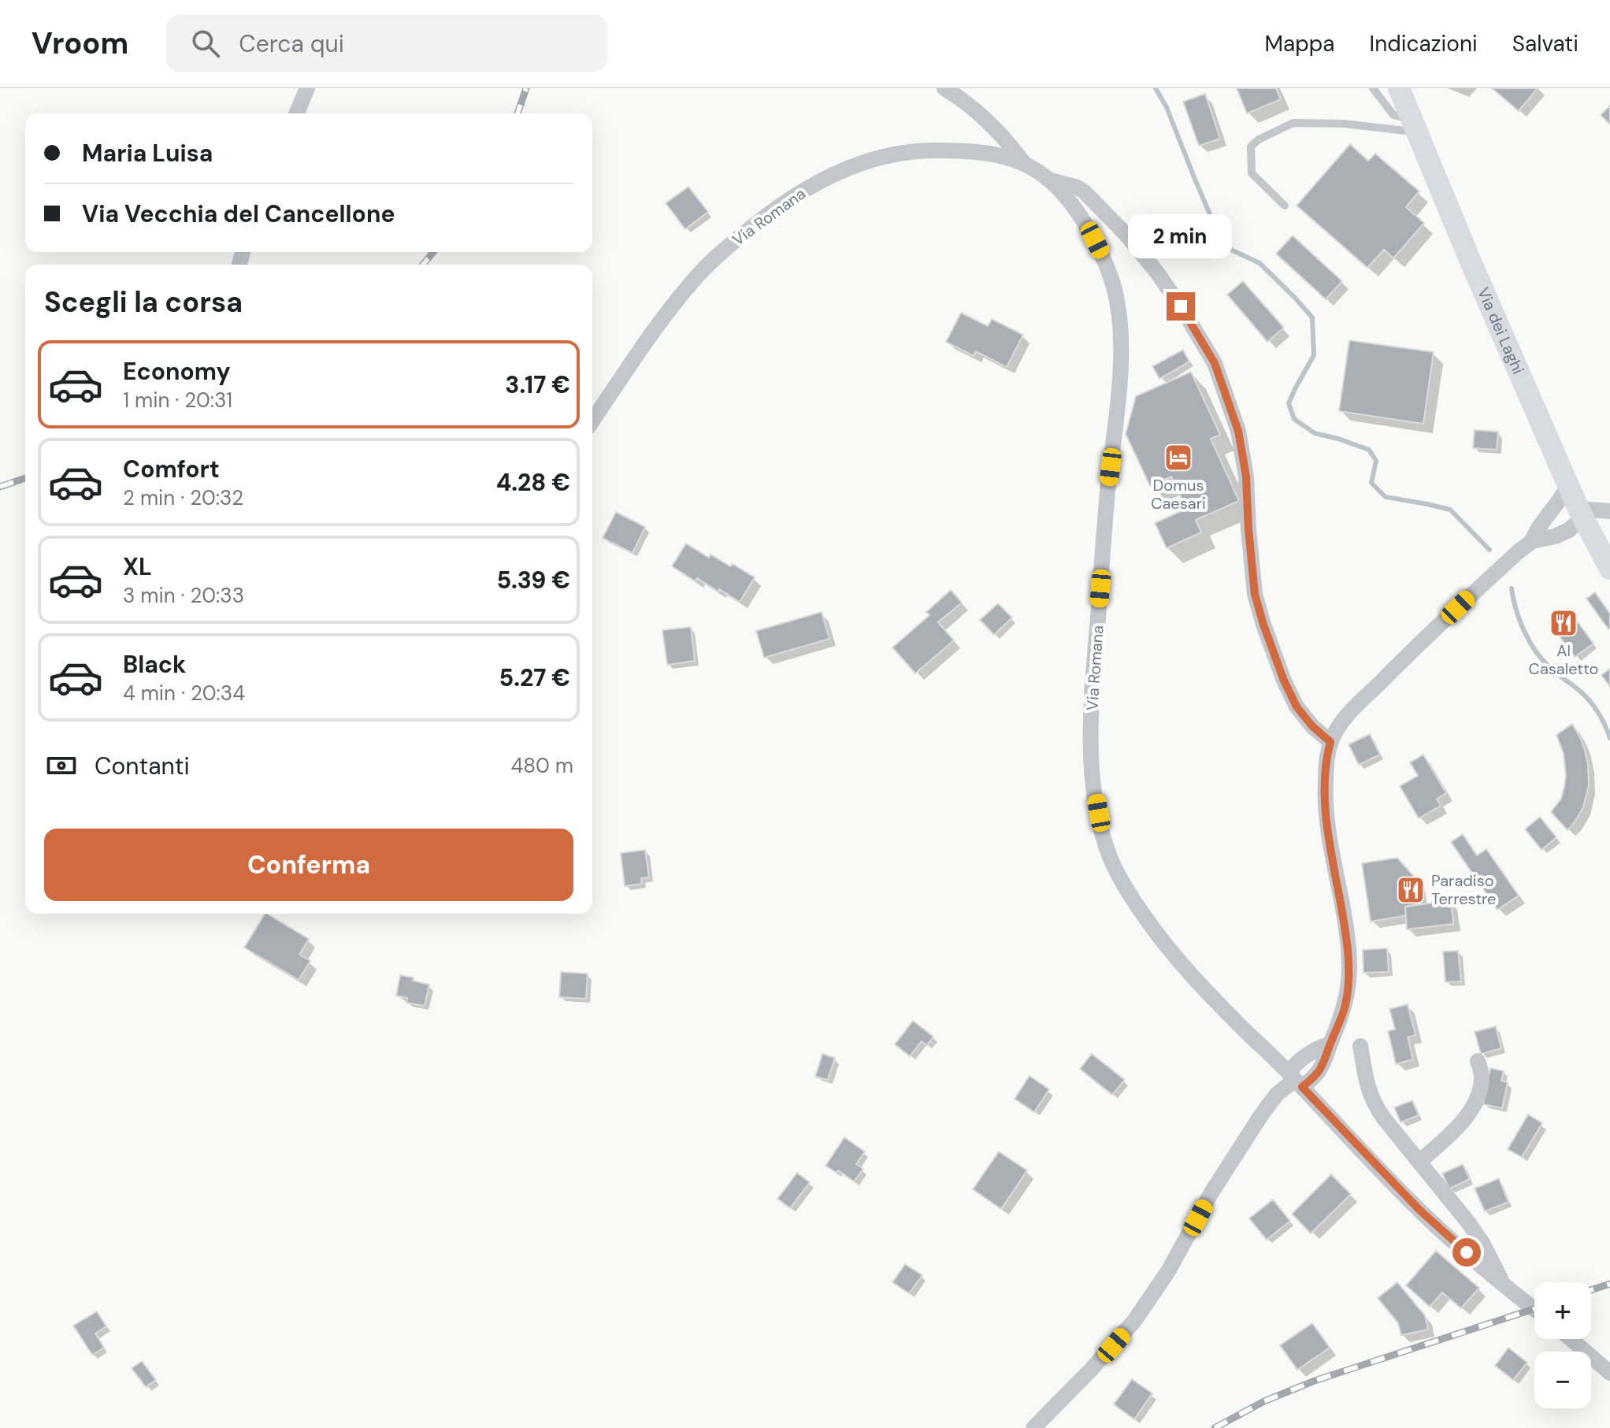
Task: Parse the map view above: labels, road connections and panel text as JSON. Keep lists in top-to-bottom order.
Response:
{
  "streets": {
    "main road": ["Via dei Laghi"],
    "street": ["Via Romana"]
  },
  "places": {
    "hotel": ["Domus Caesari"],
    "restaurant": ["Al Casaletto", "Paradiso Terrestre"]
  },
  "page": {
    "header": "Vroom",
    "search": "Cerca qui",
    "nav": ["Mappa", "Indicazioni", "Salvati"],
    "banner": ["Maria Luisa", "Via Vecchia del Cancellone"],
    "bubble": "2 min",
    "heading": "Scegli la corsa",
    "list": [
      {
        "name": "Economy",
        "note": "1 min · 20:31",
        "value": "3.17 €"
      },
      {
        "name": "Comfort",
        "note": "2 min · 20:32",
        "value": "4.28 €"
      },
      {
        "name": "XL",
        "note": "3 min · 20:33",
        "value": "5.39 €"
      },
      {
        "name": "Black",
        "note": "4 min · 20:34",
        "value": "5.27 €"
      }
    ],
    "pay": ["Contanti", "480 m"],
    "buttons": "Conferma",
    "map_buttons": ["+", "−"]
  }
}
